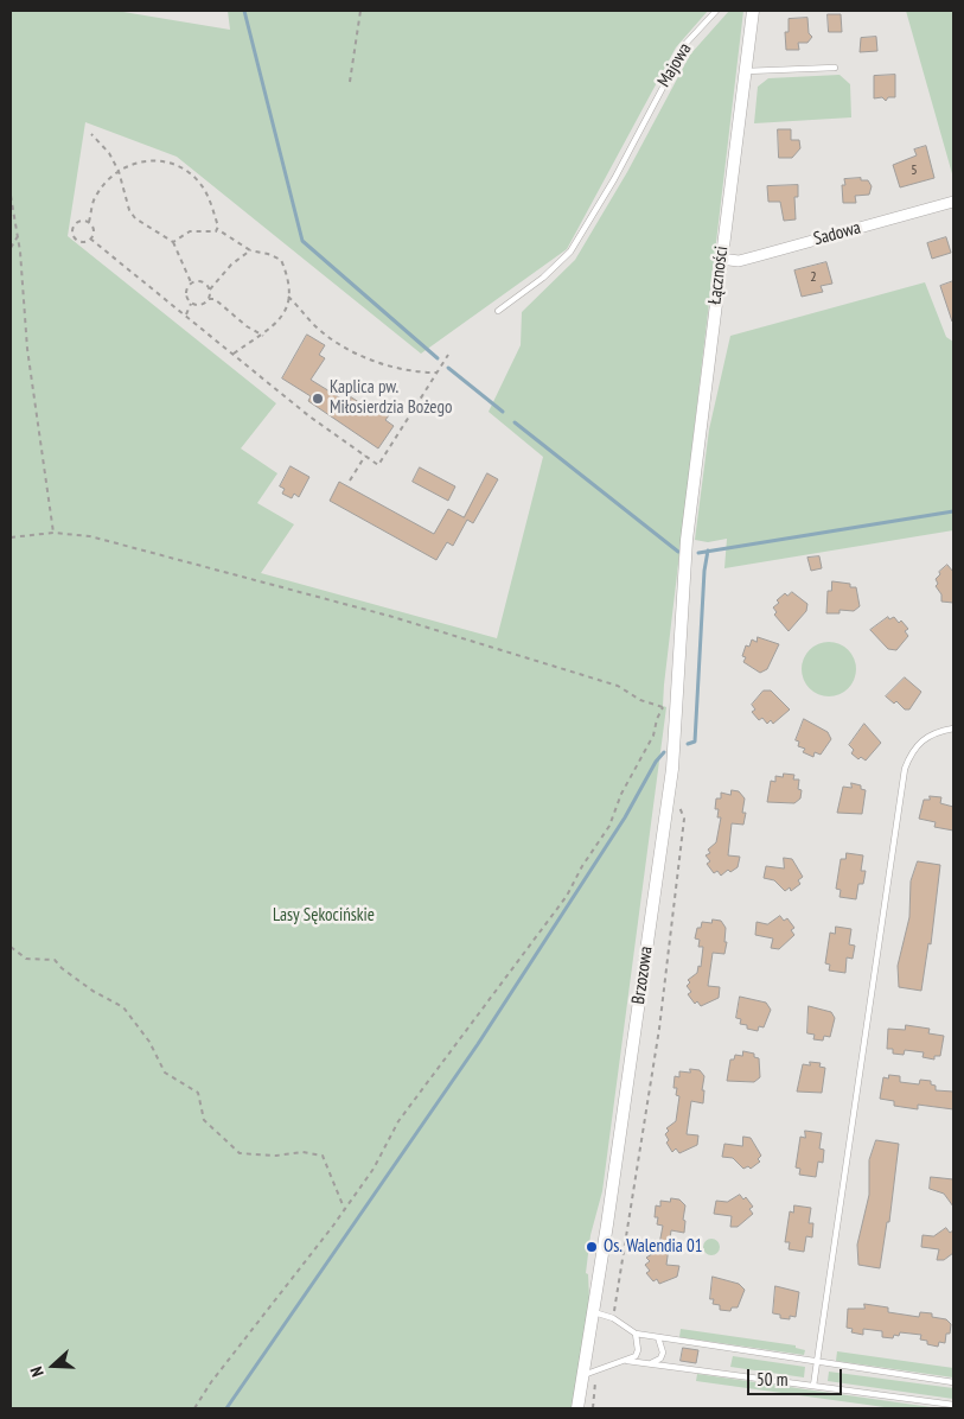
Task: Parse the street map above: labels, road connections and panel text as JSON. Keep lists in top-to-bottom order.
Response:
{
  "streets": {
    "street": ["Sadowa", "Łączności", "Brzozowa"],
    "lane": ["Majowa"]
  },
  "crossings": [
    ["Sadowa", "Łączności"],
    ["Łączności", "Brzozowa"]
  ],
  "parks": ["Lasy Sękocińskie"],
  "places": ["Kaplica pw. Miłosierdzia Bożego", "Os. Walendia 01"],
  "house_numbers": ["5", "2"],
  "scale_bar": "50 m",
  "north": "left"
}
